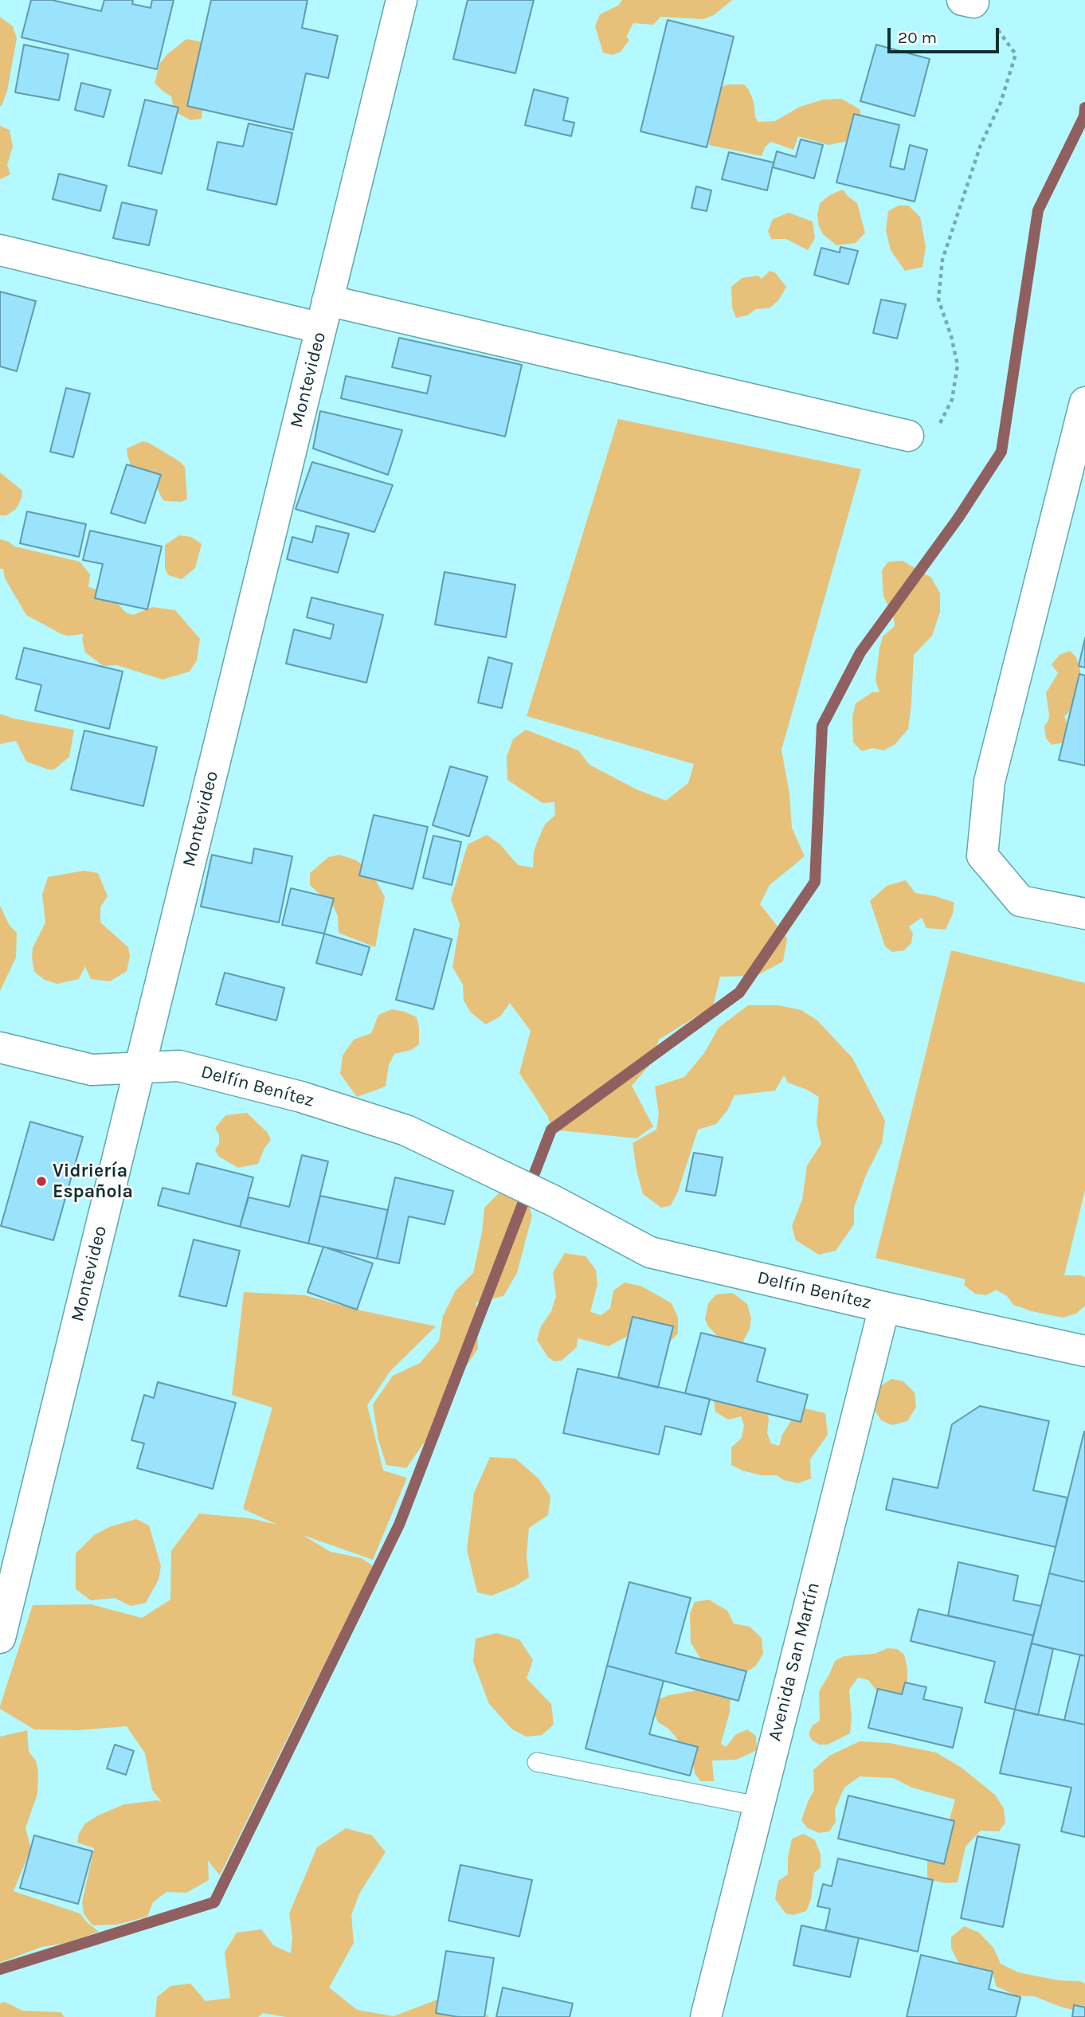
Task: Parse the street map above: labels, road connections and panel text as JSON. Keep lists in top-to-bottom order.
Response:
{
  "streets": {
    "street": ["Montevideo", "Delfín Benítez", "Avenida San Martín"]
  },
  "crossings": [
    ["Montevideo", "Delfín Benítez"],
    ["Delfín Benítez", "Avenida San Martín"]
  ],
  "places": ["Vidriería Española"],
  "scale_bar": "20 m"
}
